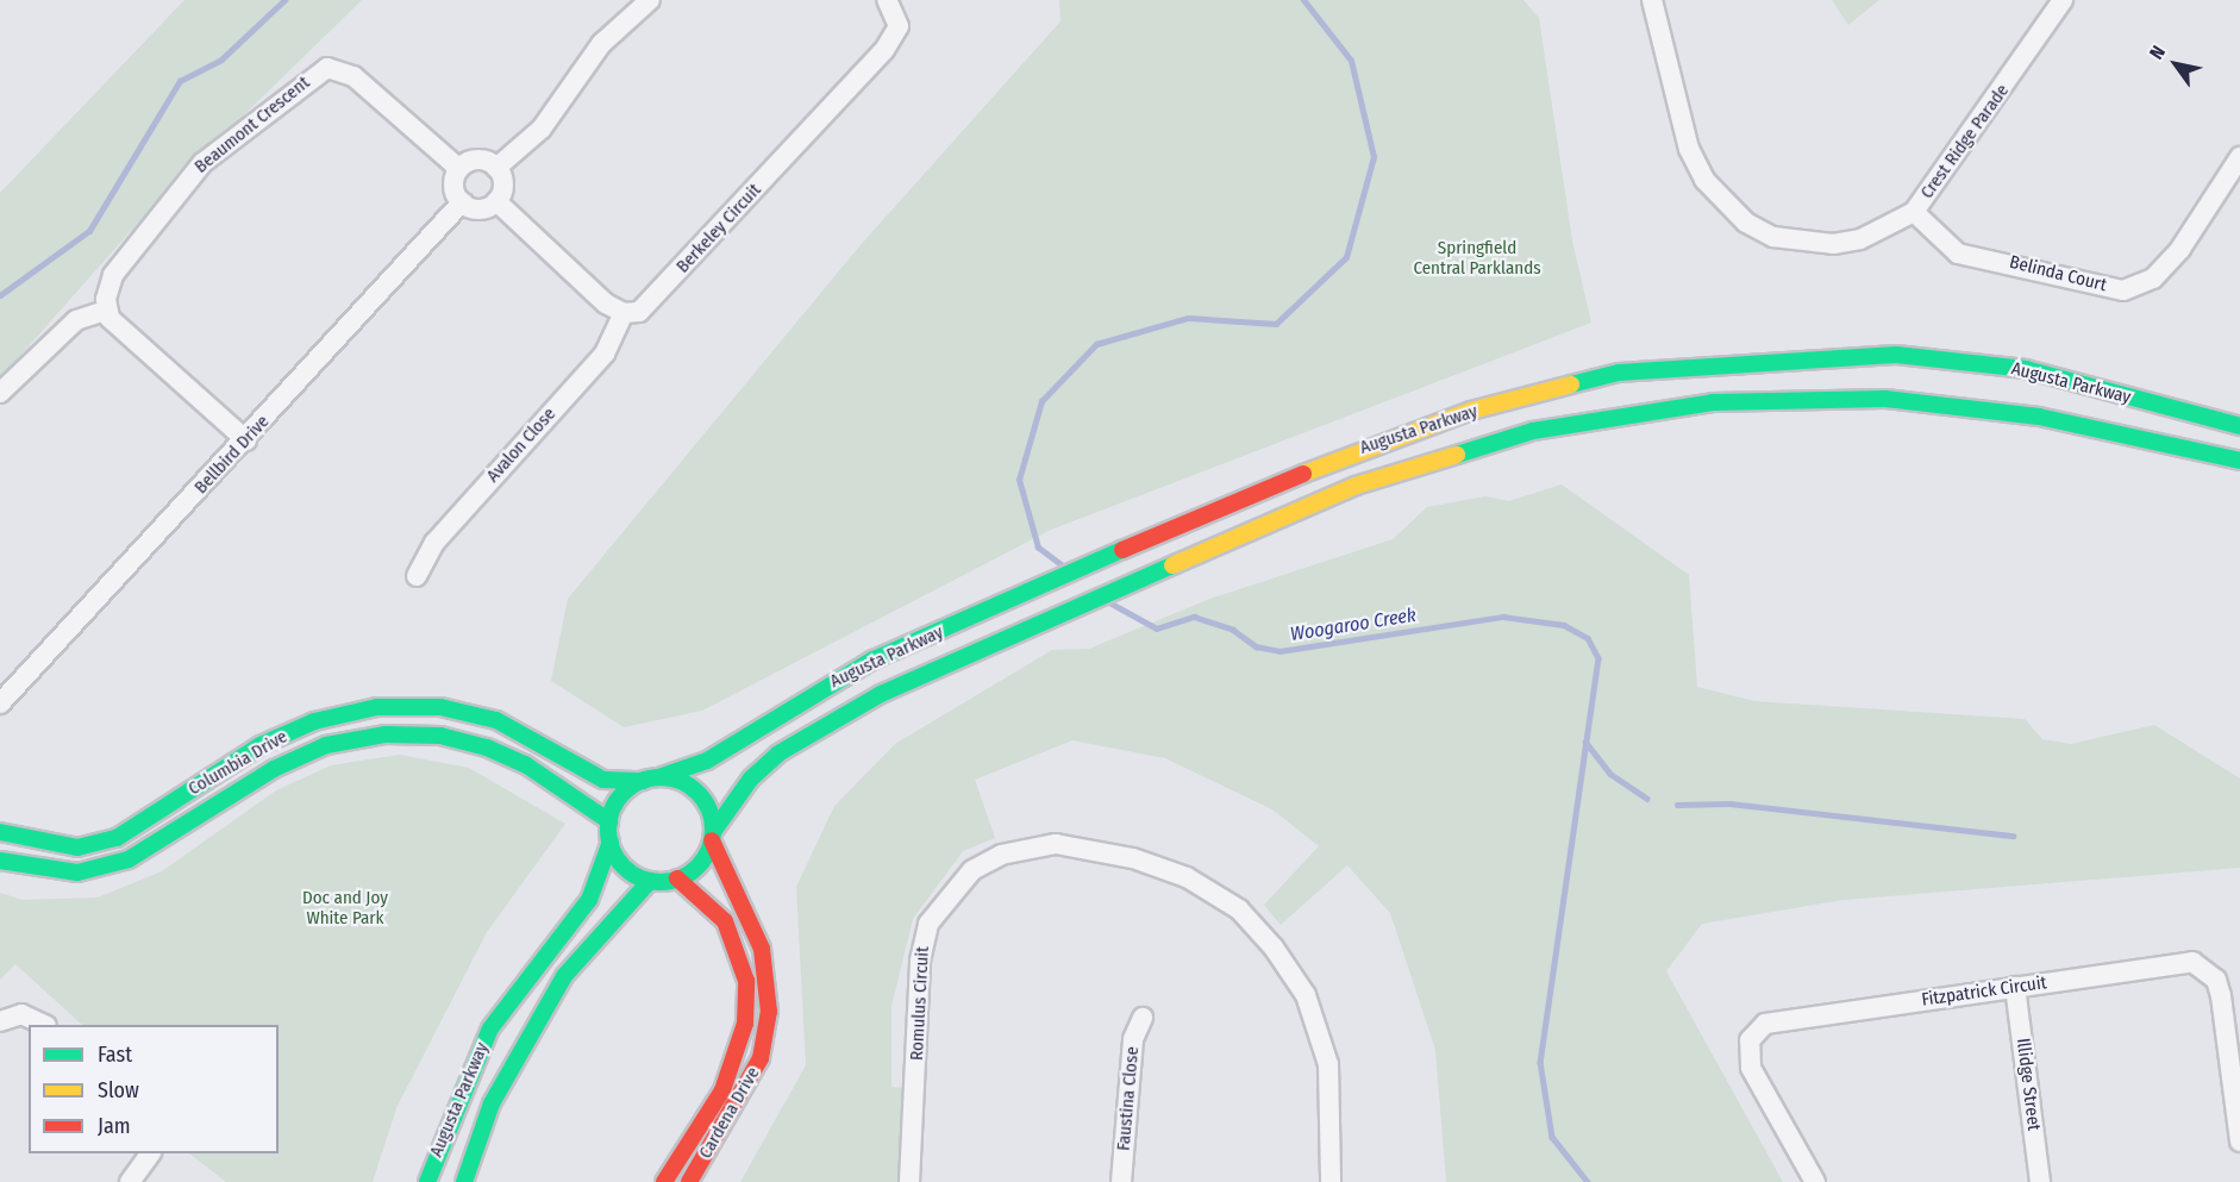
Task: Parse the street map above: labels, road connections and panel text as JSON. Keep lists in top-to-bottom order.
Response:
{
  "streets": {
    "main road": ["Augusta Parkway", "Columbia Drive", "Cardena Drive"],
    "street": [
      "Beaumont Crescent",
      "Crest Ridge Parade",
      "Berkeley Circuit",
      "Belinda Court",
      "Avalon Close",
      "Bellbird Drive",
      "Fitzpatrick Circuit",
      "Romulus Circuit",
      "Illidge Street",
      "Faustina Close"
    ]
  },
  "crossings": [
    ["Beaumont Crescent", "Bellbird Drive"],
    ["Crest Ridge Parade", "Belinda Court"],
    ["Berkeley Circuit", "Avalon Close"],
    ["Augusta Parkway", "Columbia Drive"],
    ["Augusta Parkway", "Cardena Drive"],
    ["Columbia Drive", "Cardena Drive"],
    ["Fitzpatrick Circuit", "Illidge Street"]
  ],
  "water": ["Woogaroo Creek"],
  "parks": ["Springfield Central Parklands", "Doc and Joy White Park"],
  "legend": ["Fast", "Slow", "Jam"],
  "north": "top left"
}
